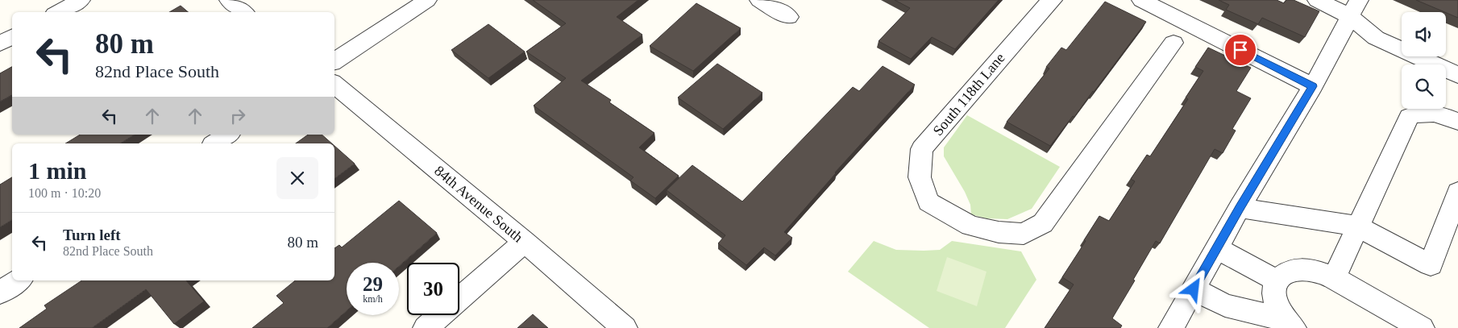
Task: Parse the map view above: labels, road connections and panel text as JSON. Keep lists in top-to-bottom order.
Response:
{
  "streets": {
    "street": ["South 118th Lane", "84th Avenue South"]
  },
  "page": {
    "turn": ["80 m", "82nd Place South"],
    "heading": ["1 min", "100 m · 10:20"],
    "list": [
      {
        "name": "Turn left",
        "note": "82nd Place South",
        "value": "80 m"
      }
    ],
    "speed": "29 km/h",
    "limit": "30"
  }
}
